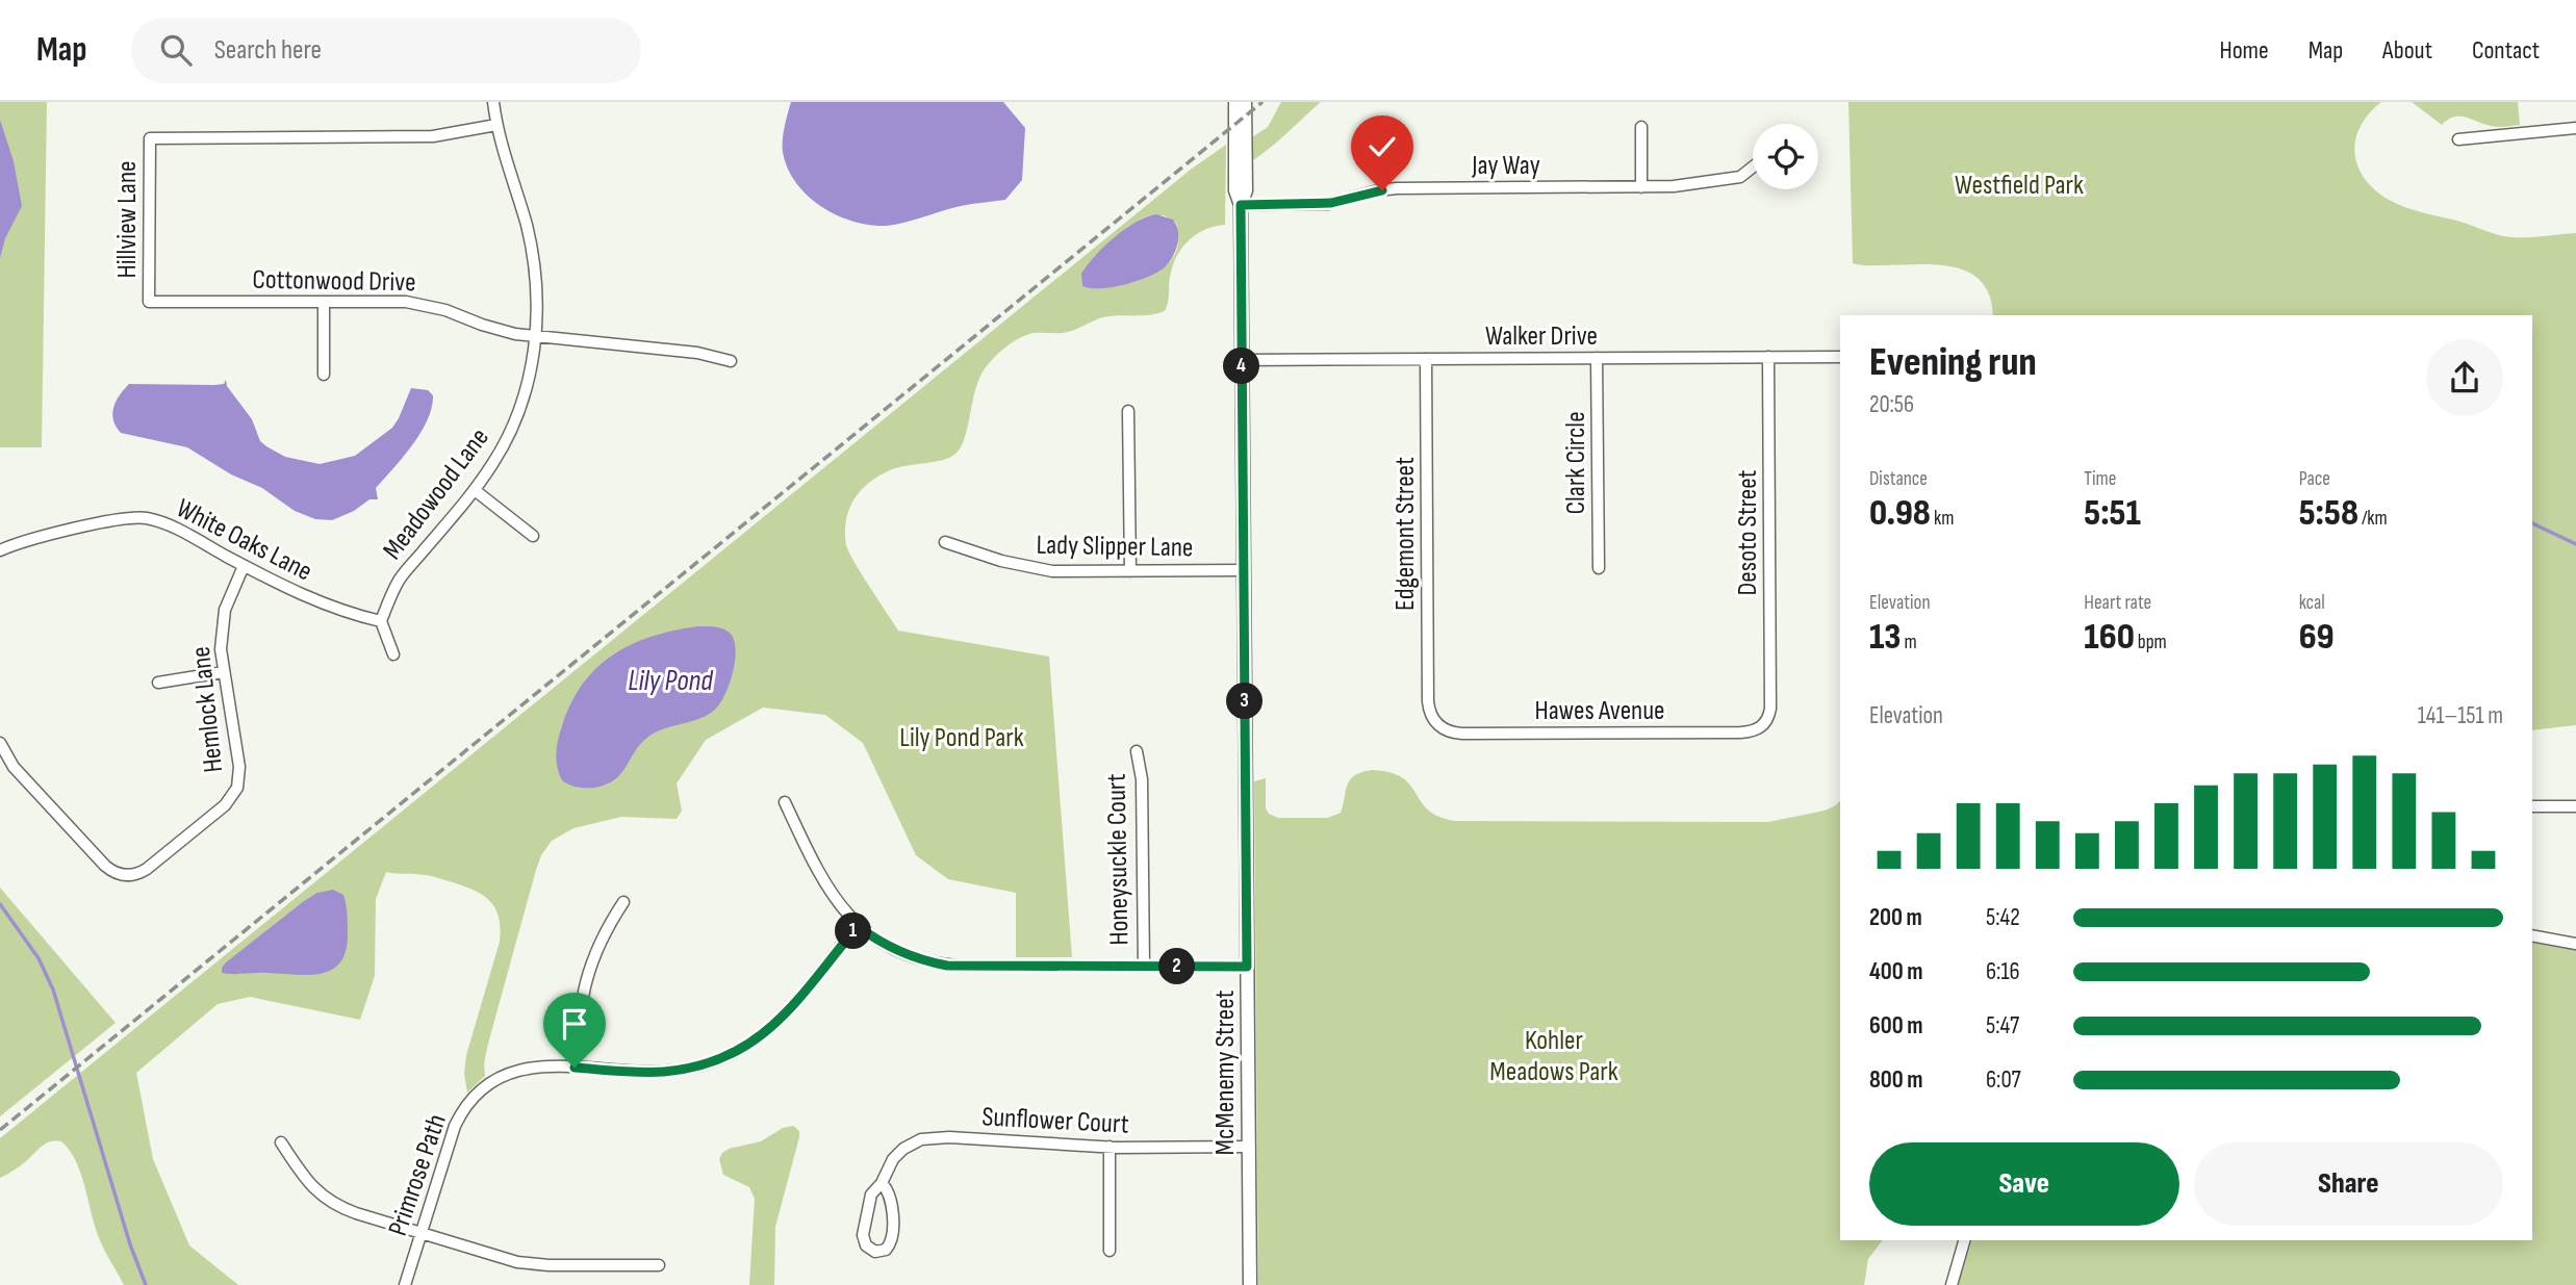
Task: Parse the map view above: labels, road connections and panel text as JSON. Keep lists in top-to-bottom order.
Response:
{
  "streets": {
    "street": [
      "Jay Way",
      "Hillview Lane",
      "Cottonwood Drive",
      "Walker Drive",
      "Clark Circle",
      "Meadowood Lane",
      "Desoto Street",
      "Edgemont Street",
      "White Oaks Lane",
      "Lady Slipper Lane",
      "Hemlock Lane",
      "Hawes Avenue",
      "Honeysuckle Court",
      "McMenemy Street",
      "Sunflower Court",
      "Primrose Path"
    ]
  },
  "crossings": [
    ["Jay Way", "McMenemy Street"],
    ["Hillview Lane", "Cottonwood Drive"],
    ["Hillview Lane", "Meadowood Lane"],
    ["Cottonwood Drive", "Meadowood Lane"],
    ["Walker Drive", "Clark Circle"],
    ["Walker Drive", "Desoto Street"],
    ["Walker Drive", "Edgemont Street"],
    ["Walker Drive", "McMenemy Street"],
    ["Meadowood Lane", "White Oaks Lane"],
    ["Desoto Street", "Hawes Avenue"],
    ["Edgemont Street", "Hawes Avenue"],
    ["White Oaks Lane", "Hemlock Lane"],
    ["Lady Slipper Lane", "McMenemy Street"],
    ["McMenemy Street", "Sunflower Court"]
  ],
  "water": ["Lily Pond"],
  "parks": ["Westfield Park", "Lily Pond Park", "Kohler Meadows Park"],
  "page": {
    "header": "Map",
    "search": "Search here",
    "nav": [
      "Home",
      "Map",
      "About",
      "Contact"
    ],
    "heading": ["Evening run", "20:56"],
    "pins": [
      "4",
      "3",
      "1",
      "2"
    ],
    "stats": [
      ["Distance", "0.98 km"],
      ["Time", "5:51"],
      ["Pace", "5:58 /km"],
      ["Elevation", "13 m"],
      ["Heart rate", "160 bpm"],
      ["kcal", "69"]
    ],
    "chart": ["Elevation", "141–151 m"],
    "list": [
      {
        "name": "200 m",
        "note": "5:42"
      },
      {
        "name": "400 m",
        "note": "6:16"
      },
      {
        "name": "600 m",
        "note": "5:47"
      },
      {
        "name": "800 m",
        "note": "6:07"
      }
    ],
    "buttons": ["Save", "Share"]
  }
}
